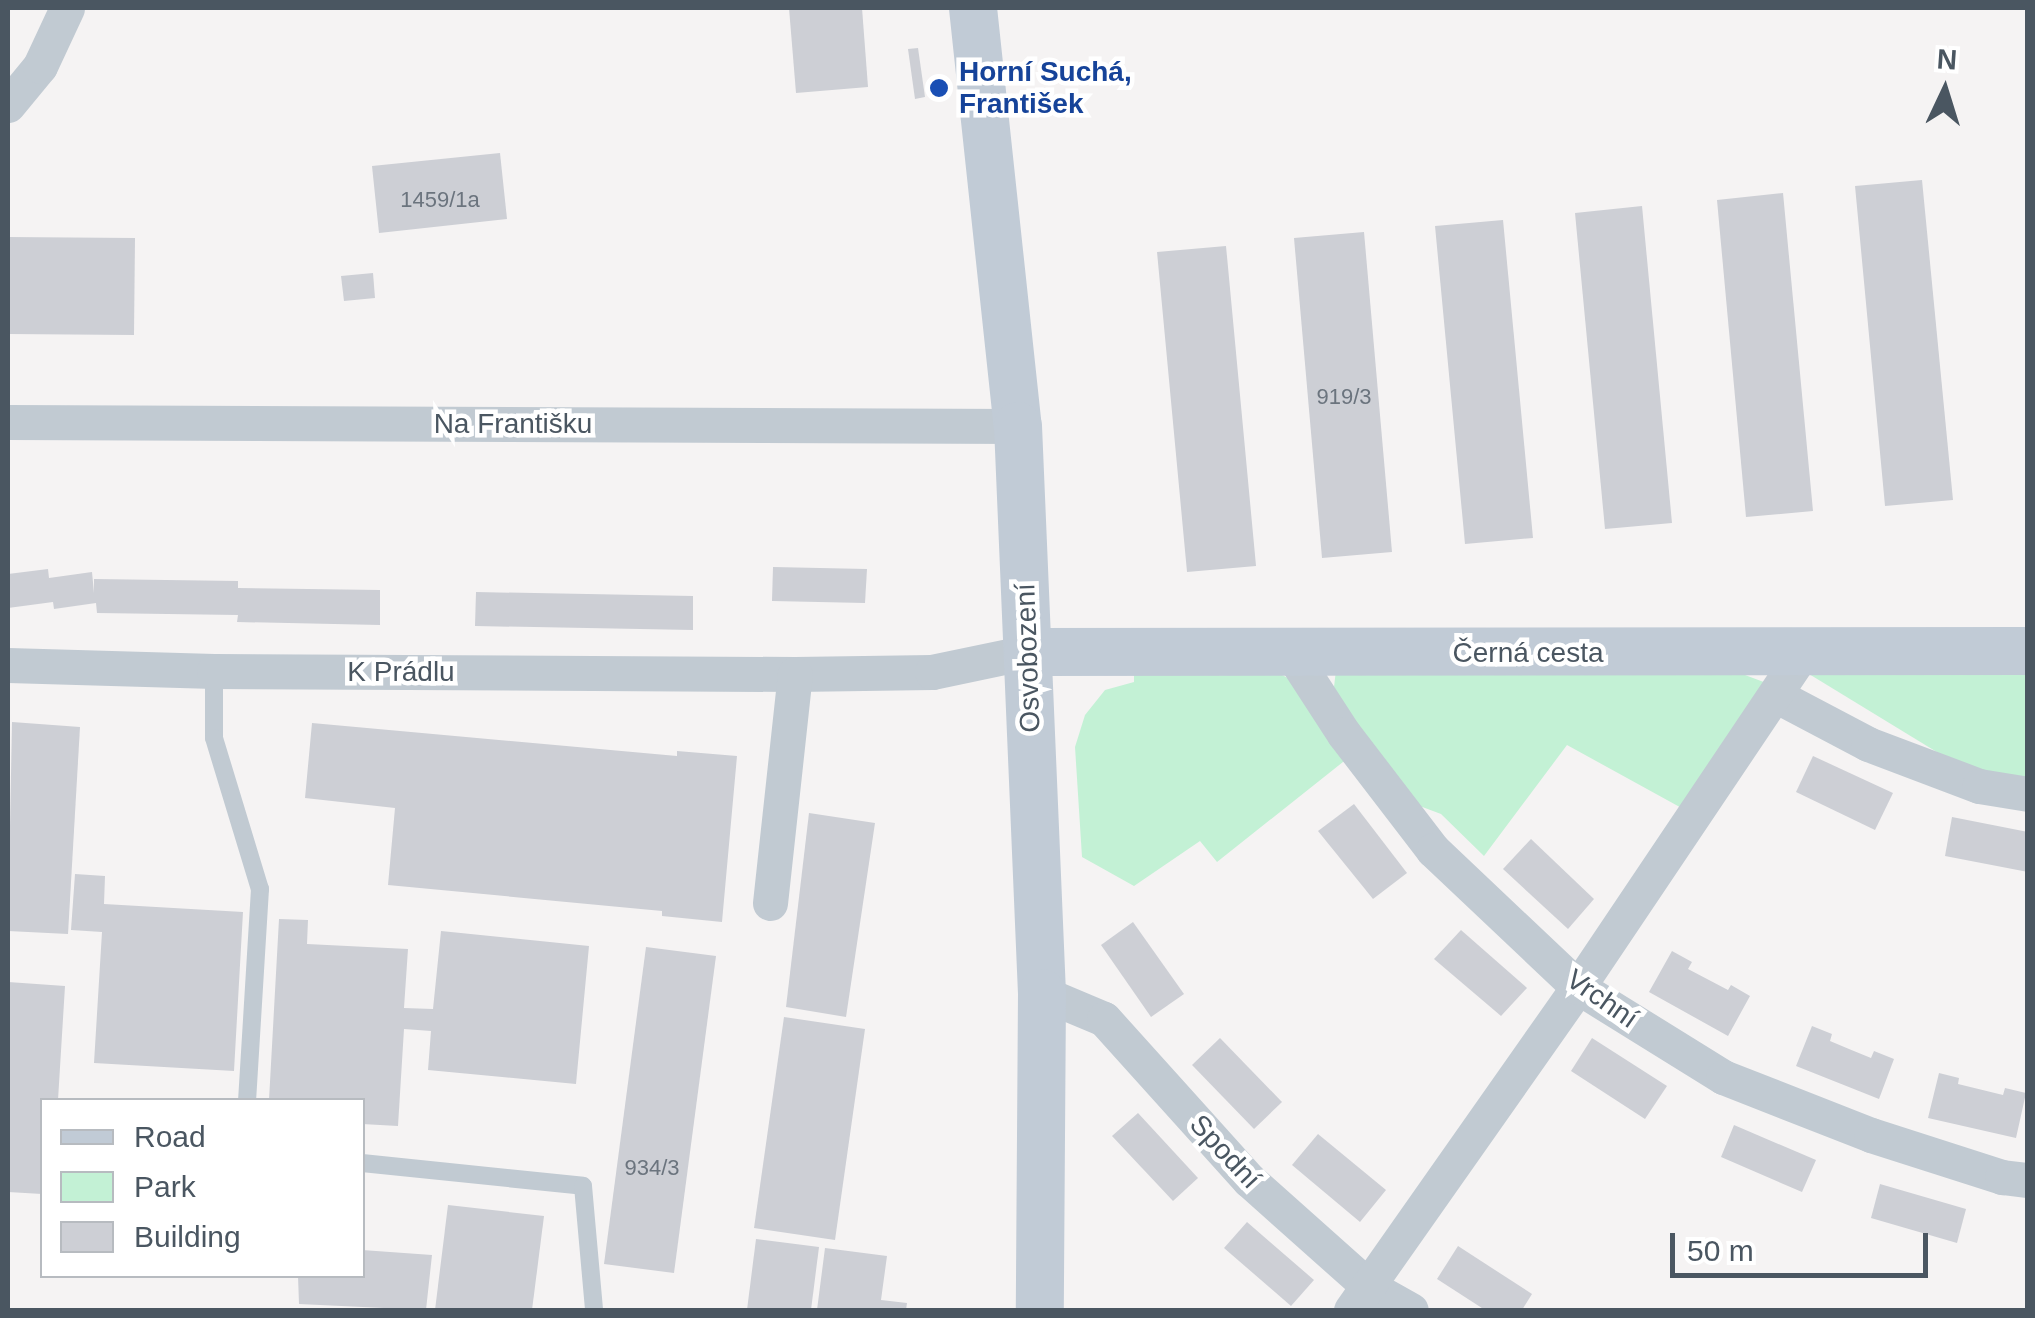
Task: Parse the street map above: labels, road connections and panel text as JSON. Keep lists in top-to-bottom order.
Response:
{
  "streets": {
    "main road": ["Černá cesta", "Osvobození"],
    "street": [
      "Na Františku",
      "K Prádlu",
      "Vrchní",
      "Spodní"
    ]
  },
  "crossings": [
    ["Na Františku", "Osvobození"],
    ["Černá cesta", "Osvobození"],
    ["Černá cesta", "K Prádlu"],
    ["Černá cesta", "Vrchní"],
    ["Osvobození", "K Prádlu"],
    ["Osvobození", "Spodní"]
  ],
  "places": ["Horní Suchá, František"],
  "house_numbers": ["1459/1a", "919/3", "934/3"],
  "legend": ["Road", "Park", "Building"],
  "scale_bar": "50 m",
  "north": "top"
}
